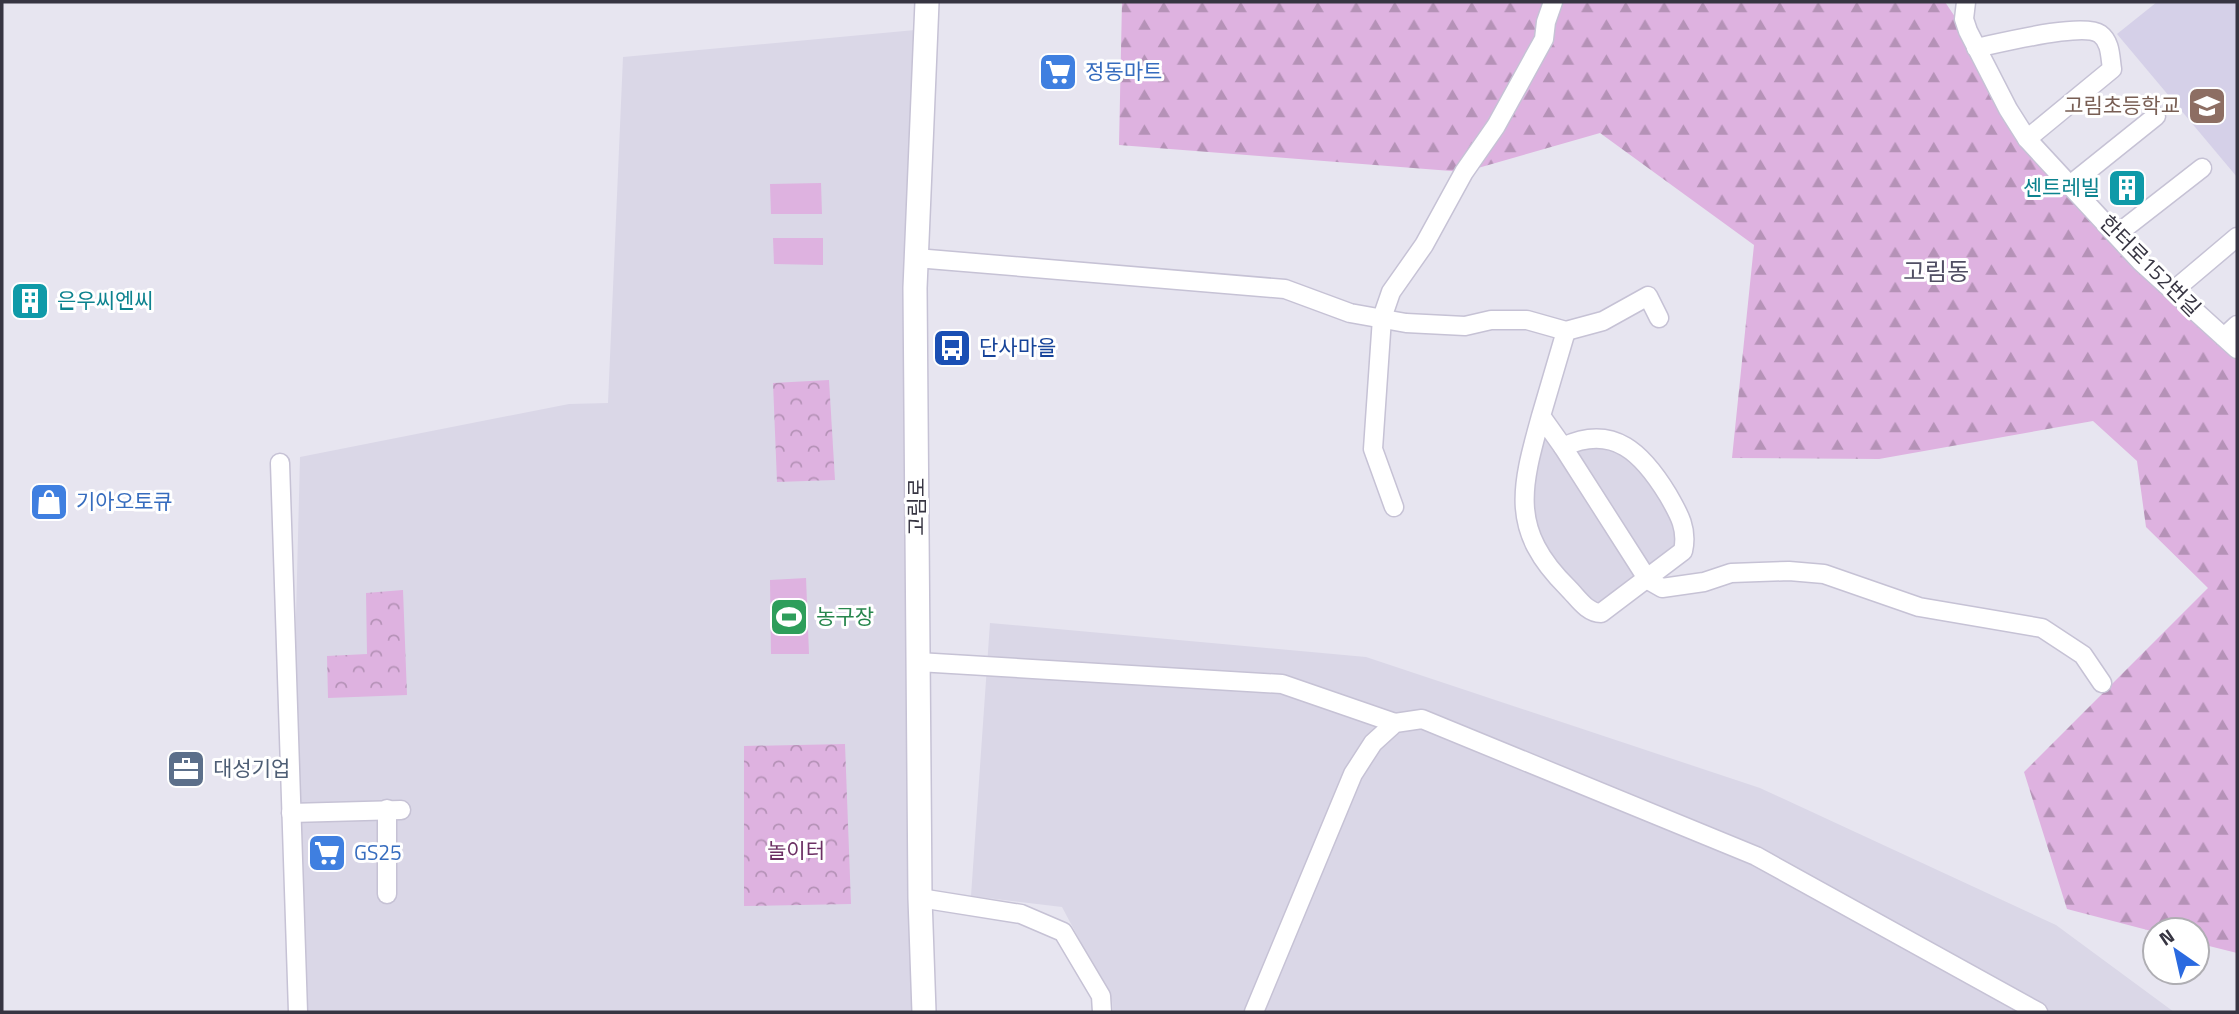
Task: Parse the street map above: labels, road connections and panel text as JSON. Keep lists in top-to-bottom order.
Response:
{
  "streets": {
    "street": ["한터로152번길", "고림로"]
  },
  "districts": ["고림동"],
  "parks": ["놀이터"],
  "places": {
    "supermarket": ["정동마트", "GS25"],
    "school or university": ["고림초등학교"],
    "building": ["센트레빌", "은우씨엔씨"],
    "bus stop": ["단사마을"],
    "shop": ["기아오토큐"],
    "sports": ["농구장"],
    "office": ["대성기업"]
  },
  "north": "top left"
}
